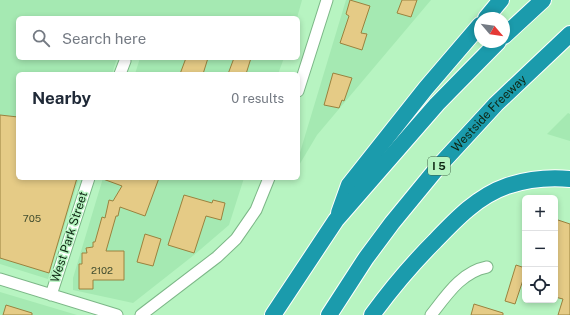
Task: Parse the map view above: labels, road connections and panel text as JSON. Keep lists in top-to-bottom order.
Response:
{
  "streets": {
    "highway": ["Westside Freeway", "I 5"],
    "street": ["West Park Street"]
  },
  "house_numbers": ["705", "2102"],
  "north": "bottom right",
  "page": {
    "search": "Search here",
    "heading": ["Nearby", "0 results"],
    "map_buttons": ["+", "−"]
  }
}
